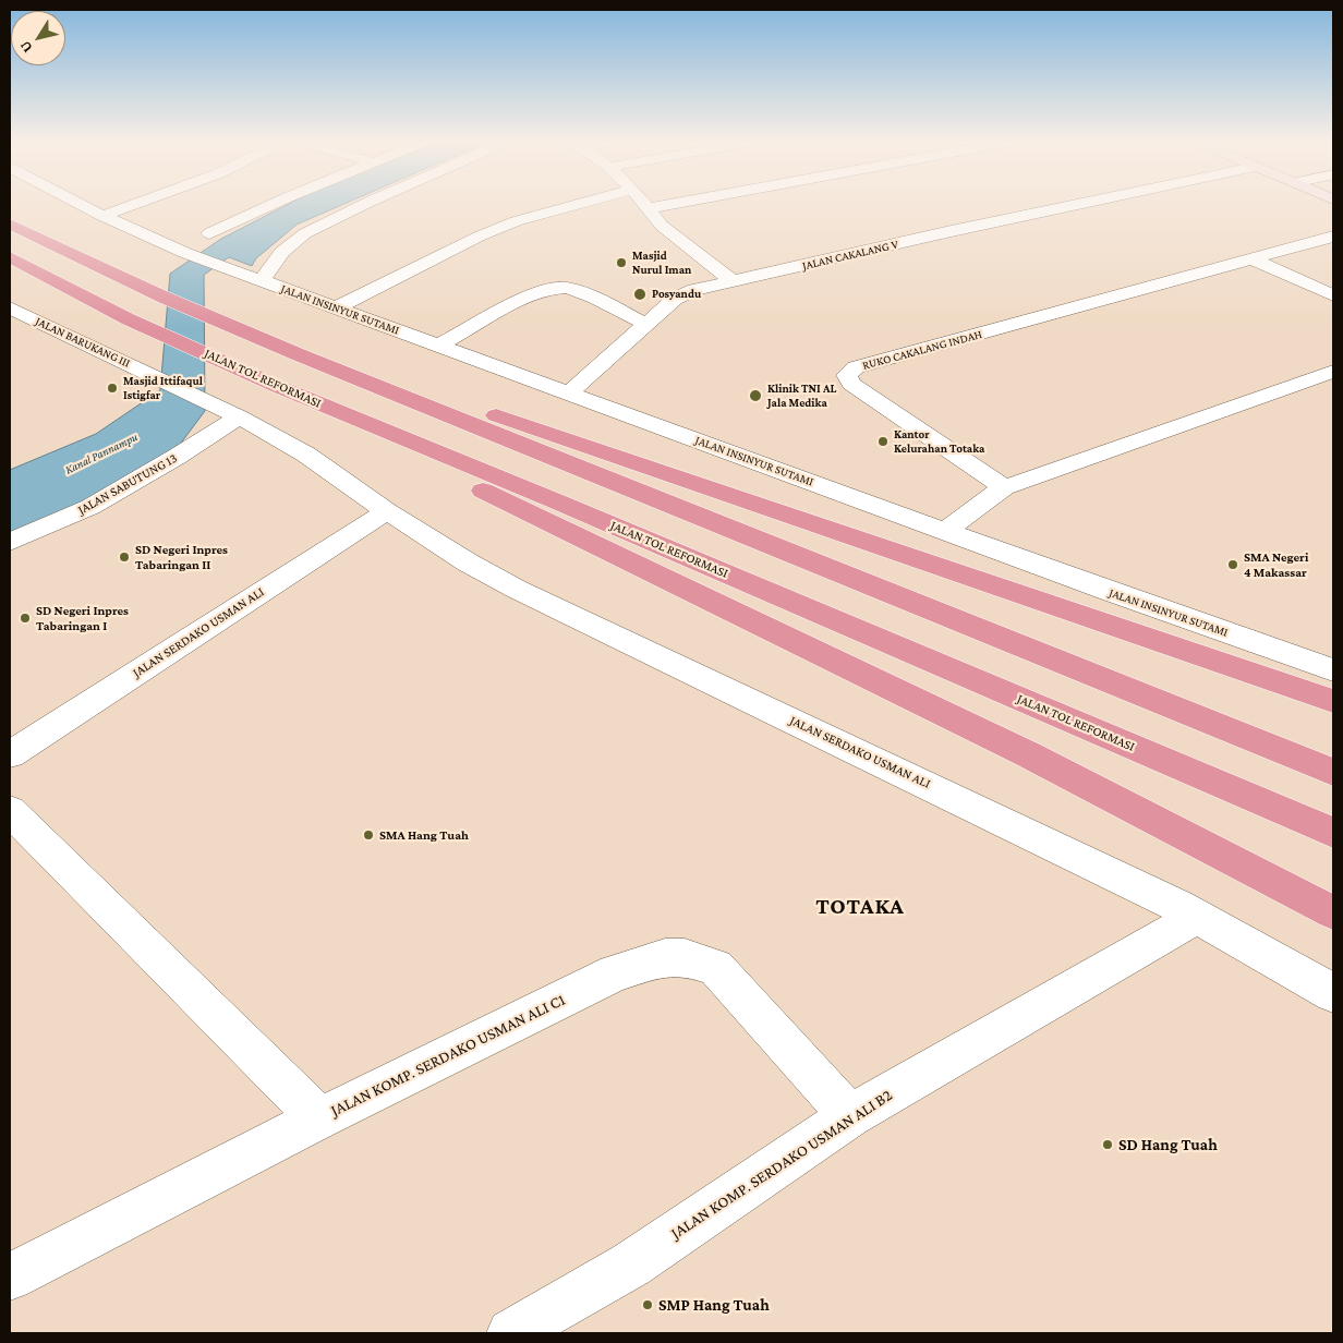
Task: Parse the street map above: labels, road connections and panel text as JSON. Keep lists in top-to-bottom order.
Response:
{
  "streets": {
    "highway": ["JALAN TOL REFORMASI"],
    "street": [
      "JALAN CAKALANG V",
      "JALAN INSINYUR SUTAMI",
      "JALAN BARUKANG III",
      "RUKO CAKALANG INDAH",
      "JALAN SABUTUNG 13",
      "JALAN SERDAKO USMAN ALI",
      "JALAN KOMP. SERDAKO USMAN ALI C1",
      "JALAN KOMP. SERDAKO USMAN ALI B2"
    ]
  },
  "crossings": [
    ["JALAN CAKALANG V", "JALAN INSINYUR SUTAMI"],
    ["JALAN BARUKANG III", "JALAN SABUTUNG 13"],
    ["JALAN BARUKANG III", "JALAN SERDAKO USMAN ALI"],
    ["JALAN SABUTUNG 13", "JALAN SERDAKO USMAN ALI"],
    ["JALAN SERDAKO USMAN ALI", "JALAN KOMP. SERDAKO USMAN ALI B2"],
    ["JALAN KOMP. SERDAKO USMAN ALI C1", "JALAN KOMP. SERDAKO USMAN ALI B2"]
  ],
  "districts": ["TOTAKA"],
  "water": ["Kanal Pannampu"],
  "places": [
    "Masjid Nurul Iman",
    "Posyandu",
    "Masjid Ittifaqul Istigfar",
    "Klinik TNI AL Jala Medika",
    "Kantor Kelurahan Totaka",
    "SD Negeri Inpres Tabaringan II",
    "SMA Negeri 4 Makassar",
    "SD Negeri Inpres Tabaringan I",
    "SMA Hang Tuah",
    "SD Hang Tuah",
    "SMP Hang Tuah"
  ],
  "north": "bottom left"
}
